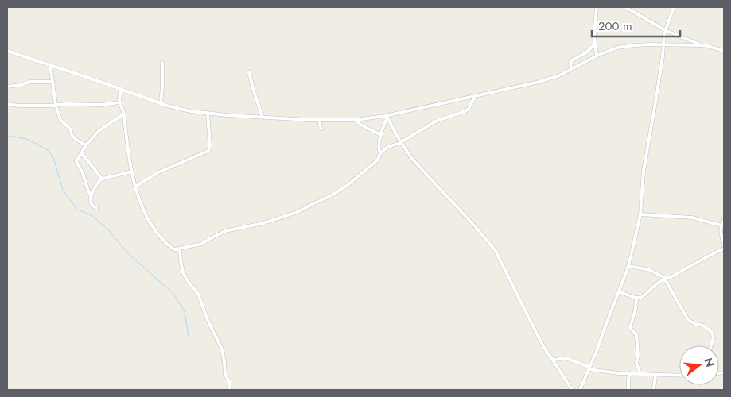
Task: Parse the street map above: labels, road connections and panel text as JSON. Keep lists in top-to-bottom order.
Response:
{
  "scale_bar": "200 m",
  "north": "right"
}
